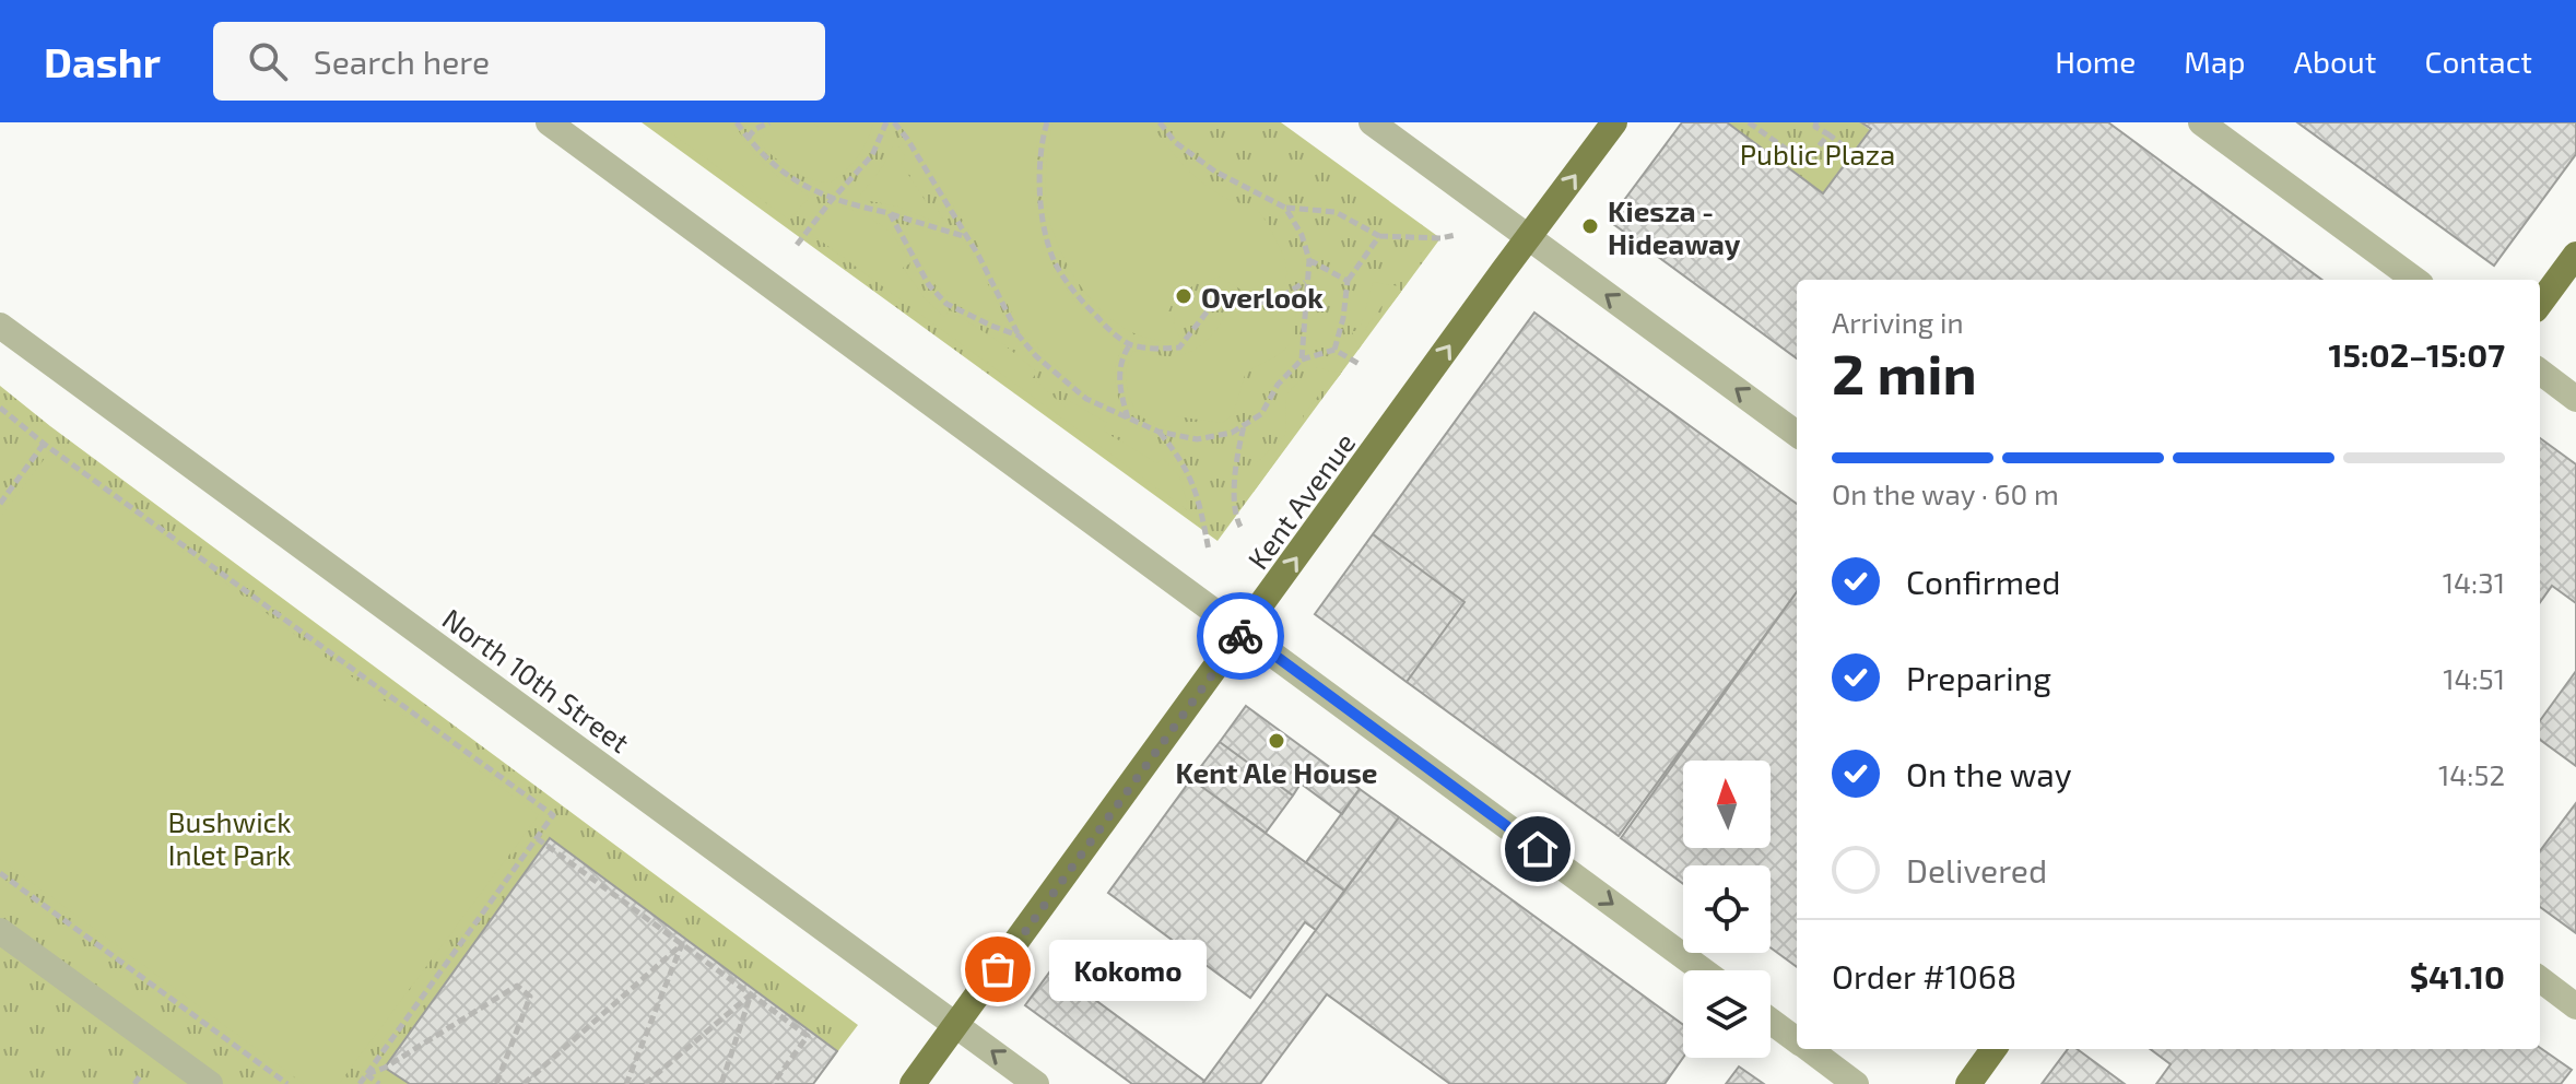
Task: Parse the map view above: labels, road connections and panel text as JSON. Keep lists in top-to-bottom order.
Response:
{
  "streets": {
    "main road": ["Kent Avenue"],
    "street": ["North 10th Street"]
  },
  "crossings": [
    ["Kent Avenue", "North 10th Street"]
  ],
  "one_way": ["Kent Avenue"],
  "parks": ["Public Plaza", "Bushwick Inlet Park"],
  "places": [
    "Kiesza - Hideaway",
    "Overlook",
    "Kent Ale House",
    "Kokomo"
  ],
  "north": "top",
  "page": {
    "header": "Dashr",
    "search": "Search here",
    "nav": [
      "Home",
      "Map",
      "About",
      "Contact"
    ],
    "heading": ["2 min", "Arriving in", "15:02–15:07"],
    "panel": ["Order #1068", "$41.10"],
    "bar": "On the way · 60 m",
    "list": [
      ["Confirmed", "14:31"],
      ["Preparing", "14:51"],
      ["On the way", "14:52"],
      "Delivered"
    ],
    "bubble": "Kokomo"
  }
}
